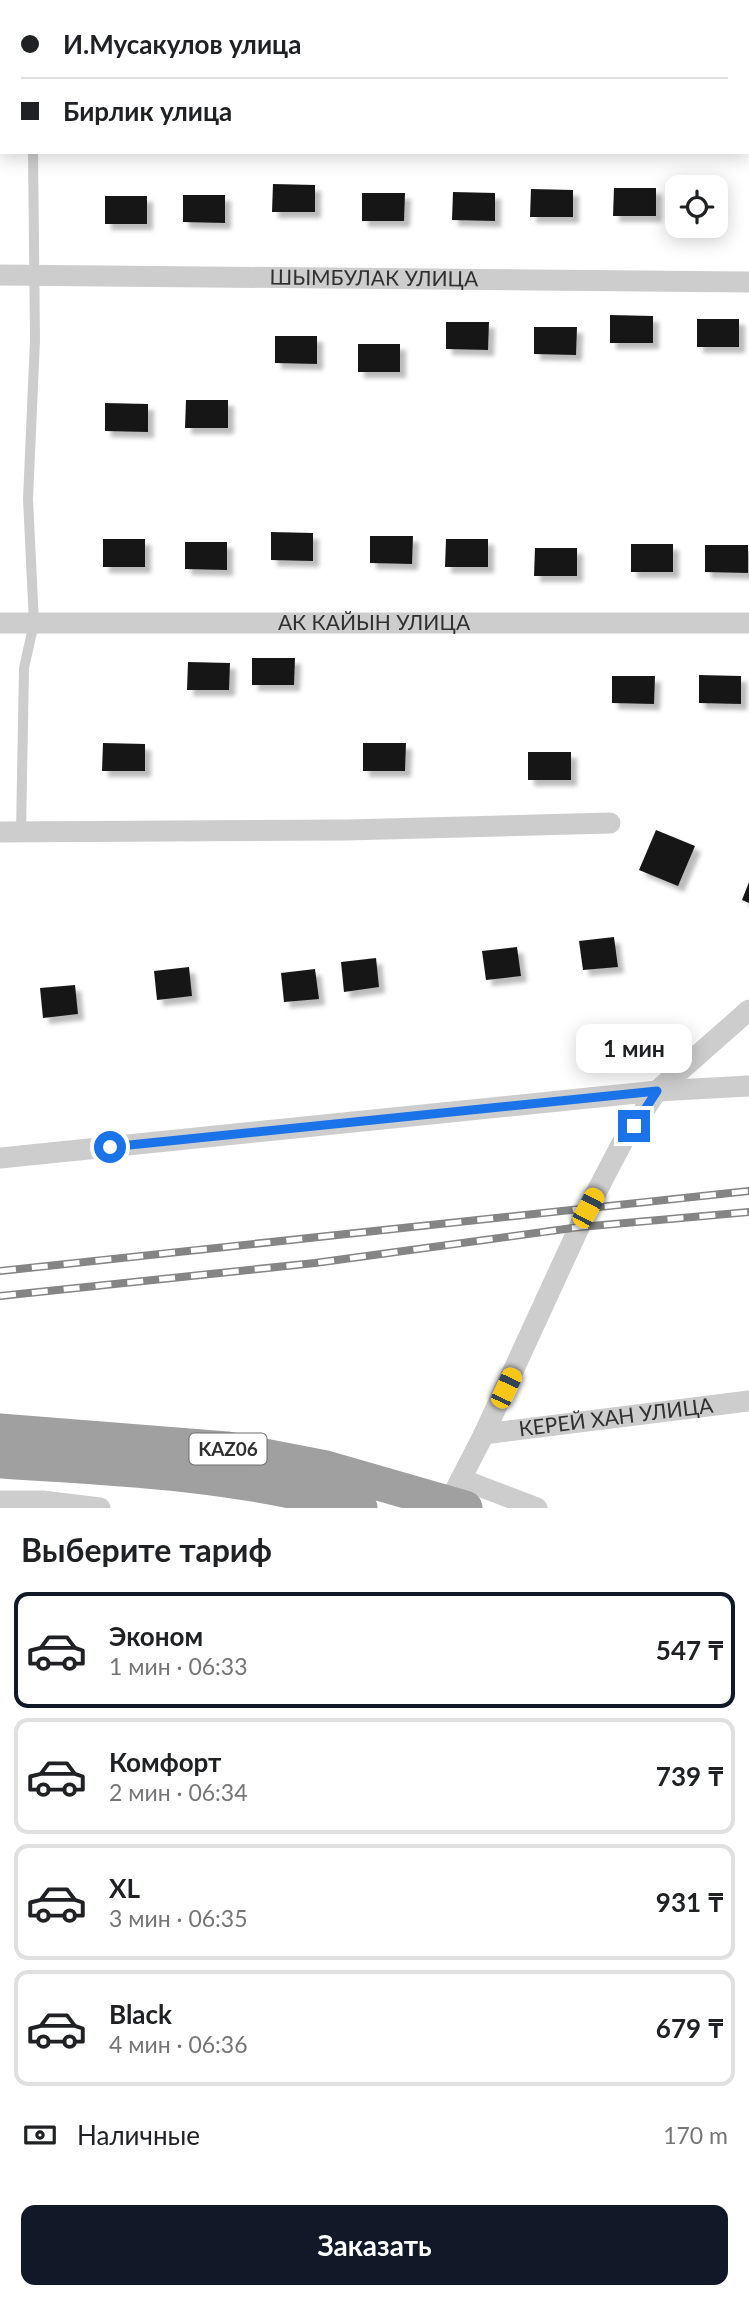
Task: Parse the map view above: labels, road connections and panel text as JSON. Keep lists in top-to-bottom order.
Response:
{
  "streets": {
    "highway": ["KАZ06"],
    "street": ["ШЫМБУЛАК УЛИЦА", "АК КАЙЫН УЛИЦА", "КЕРЕЙ ХАН УЛИЦА"]
  },
  "page": {
    "banner": ["И.Мусакулов улица", "Бирлик улица"],
    "bubble": "1 мин",
    "heading": "Выберите тариф",
    "list": [
      {
        "name": "Эконом",
        "note": "1 мин · 06:33",
        "value": "547 ₸"
      },
      {
        "name": "Комфорт",
        "note": "2 мин · 06:34",
        "value": "739 ₸"
      },
      {
        "name": "XL",
        "note": "3 мин · 06:35",
        "value": "931 ₸"
      },
      {
        "name": "Black",
        "note": "4 мин · 06:36",
        "value": "679 ₸"
      }
    ],
    "pay": ["Наличные", "170 m"],
    "buttons": "Заказать"
  }
}
